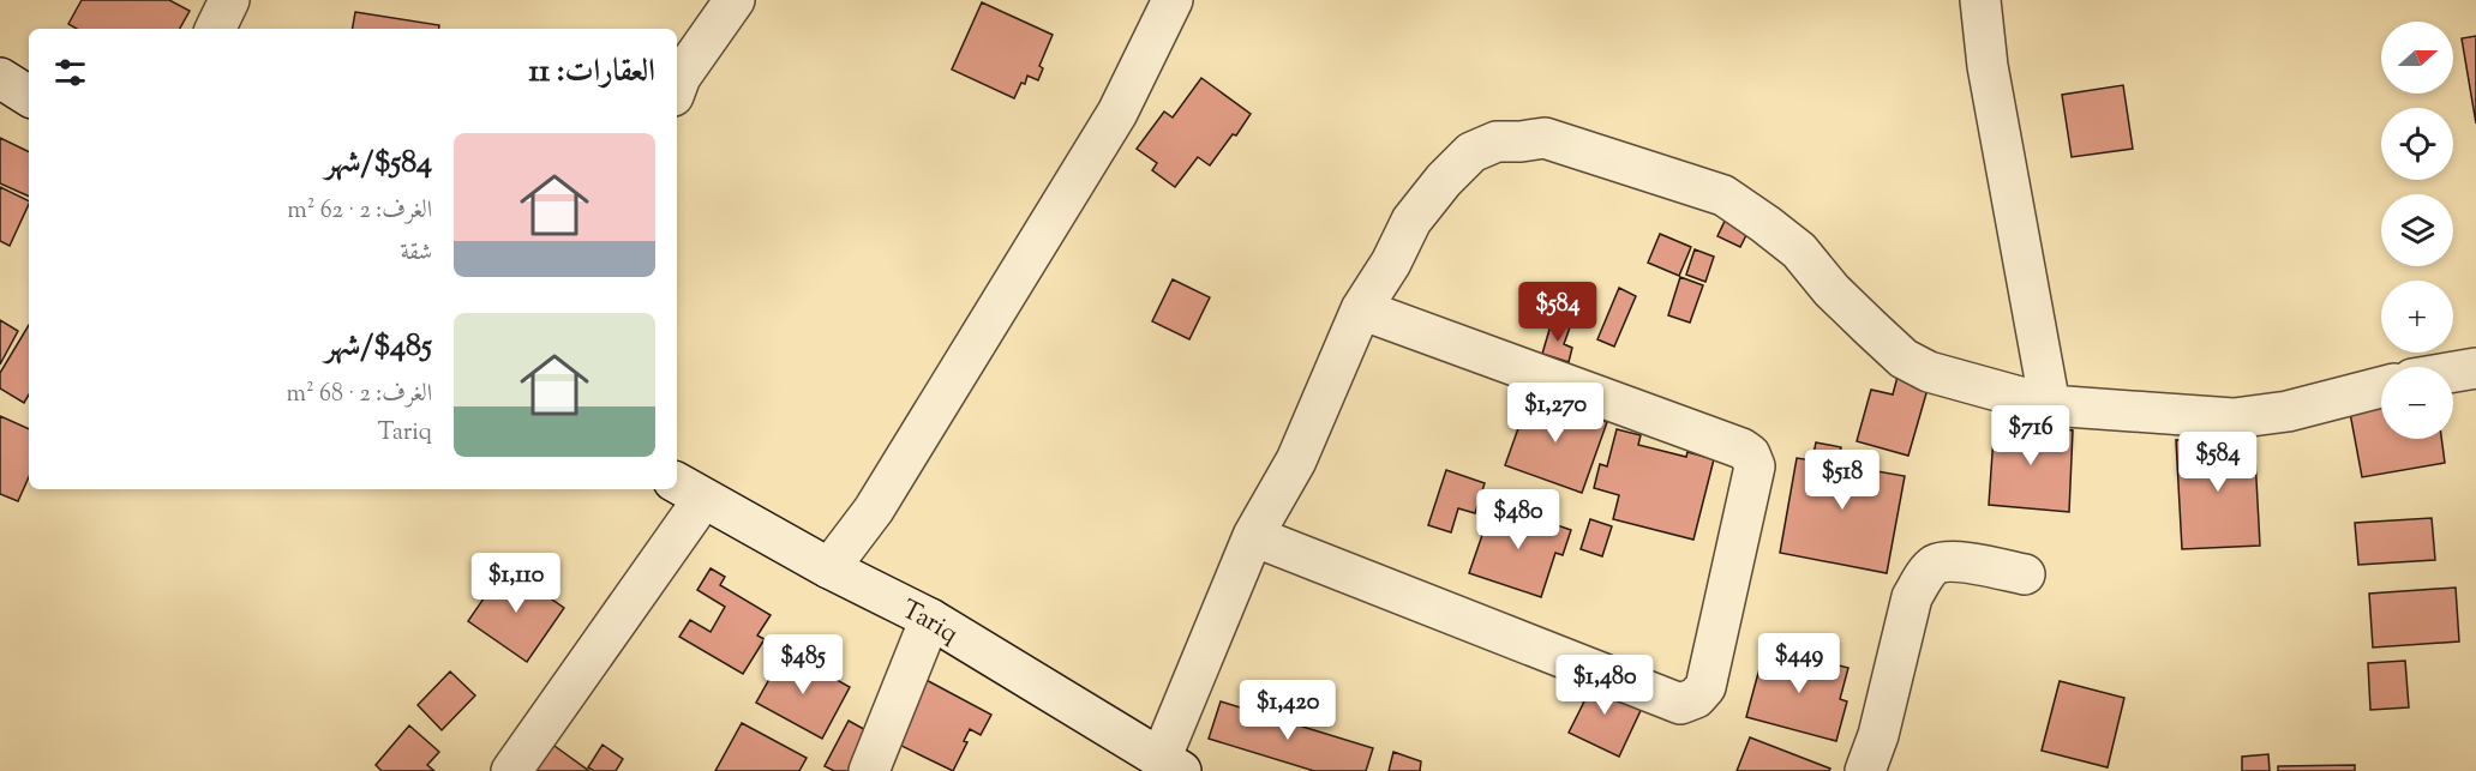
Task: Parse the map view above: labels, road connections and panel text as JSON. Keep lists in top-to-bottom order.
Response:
{
  "streets": {
    "street": ["Tariq"]
  },
  "north": "right",
  "page": {
    "map_buttons": ["+", "−"],
    "heading": "العقارات: 11",
    "list": [
      {
        "name": "$584/شهر",
        "note": "الغرف: 2 · 62 m² · شقة"
      },
      {
        "name": "$485/شهر",
        "note": "الغرف: 2 · 68 m² · Tariq"
      }
    ],
    "price": [
      "$584",
      "$1,270",
      "$716",
      "$584",
      "$518",
      "$480",
      "$1,110",
      "$449",
      "$485",
      "$1,480",
      "$1,420"
    ]
  }
}
